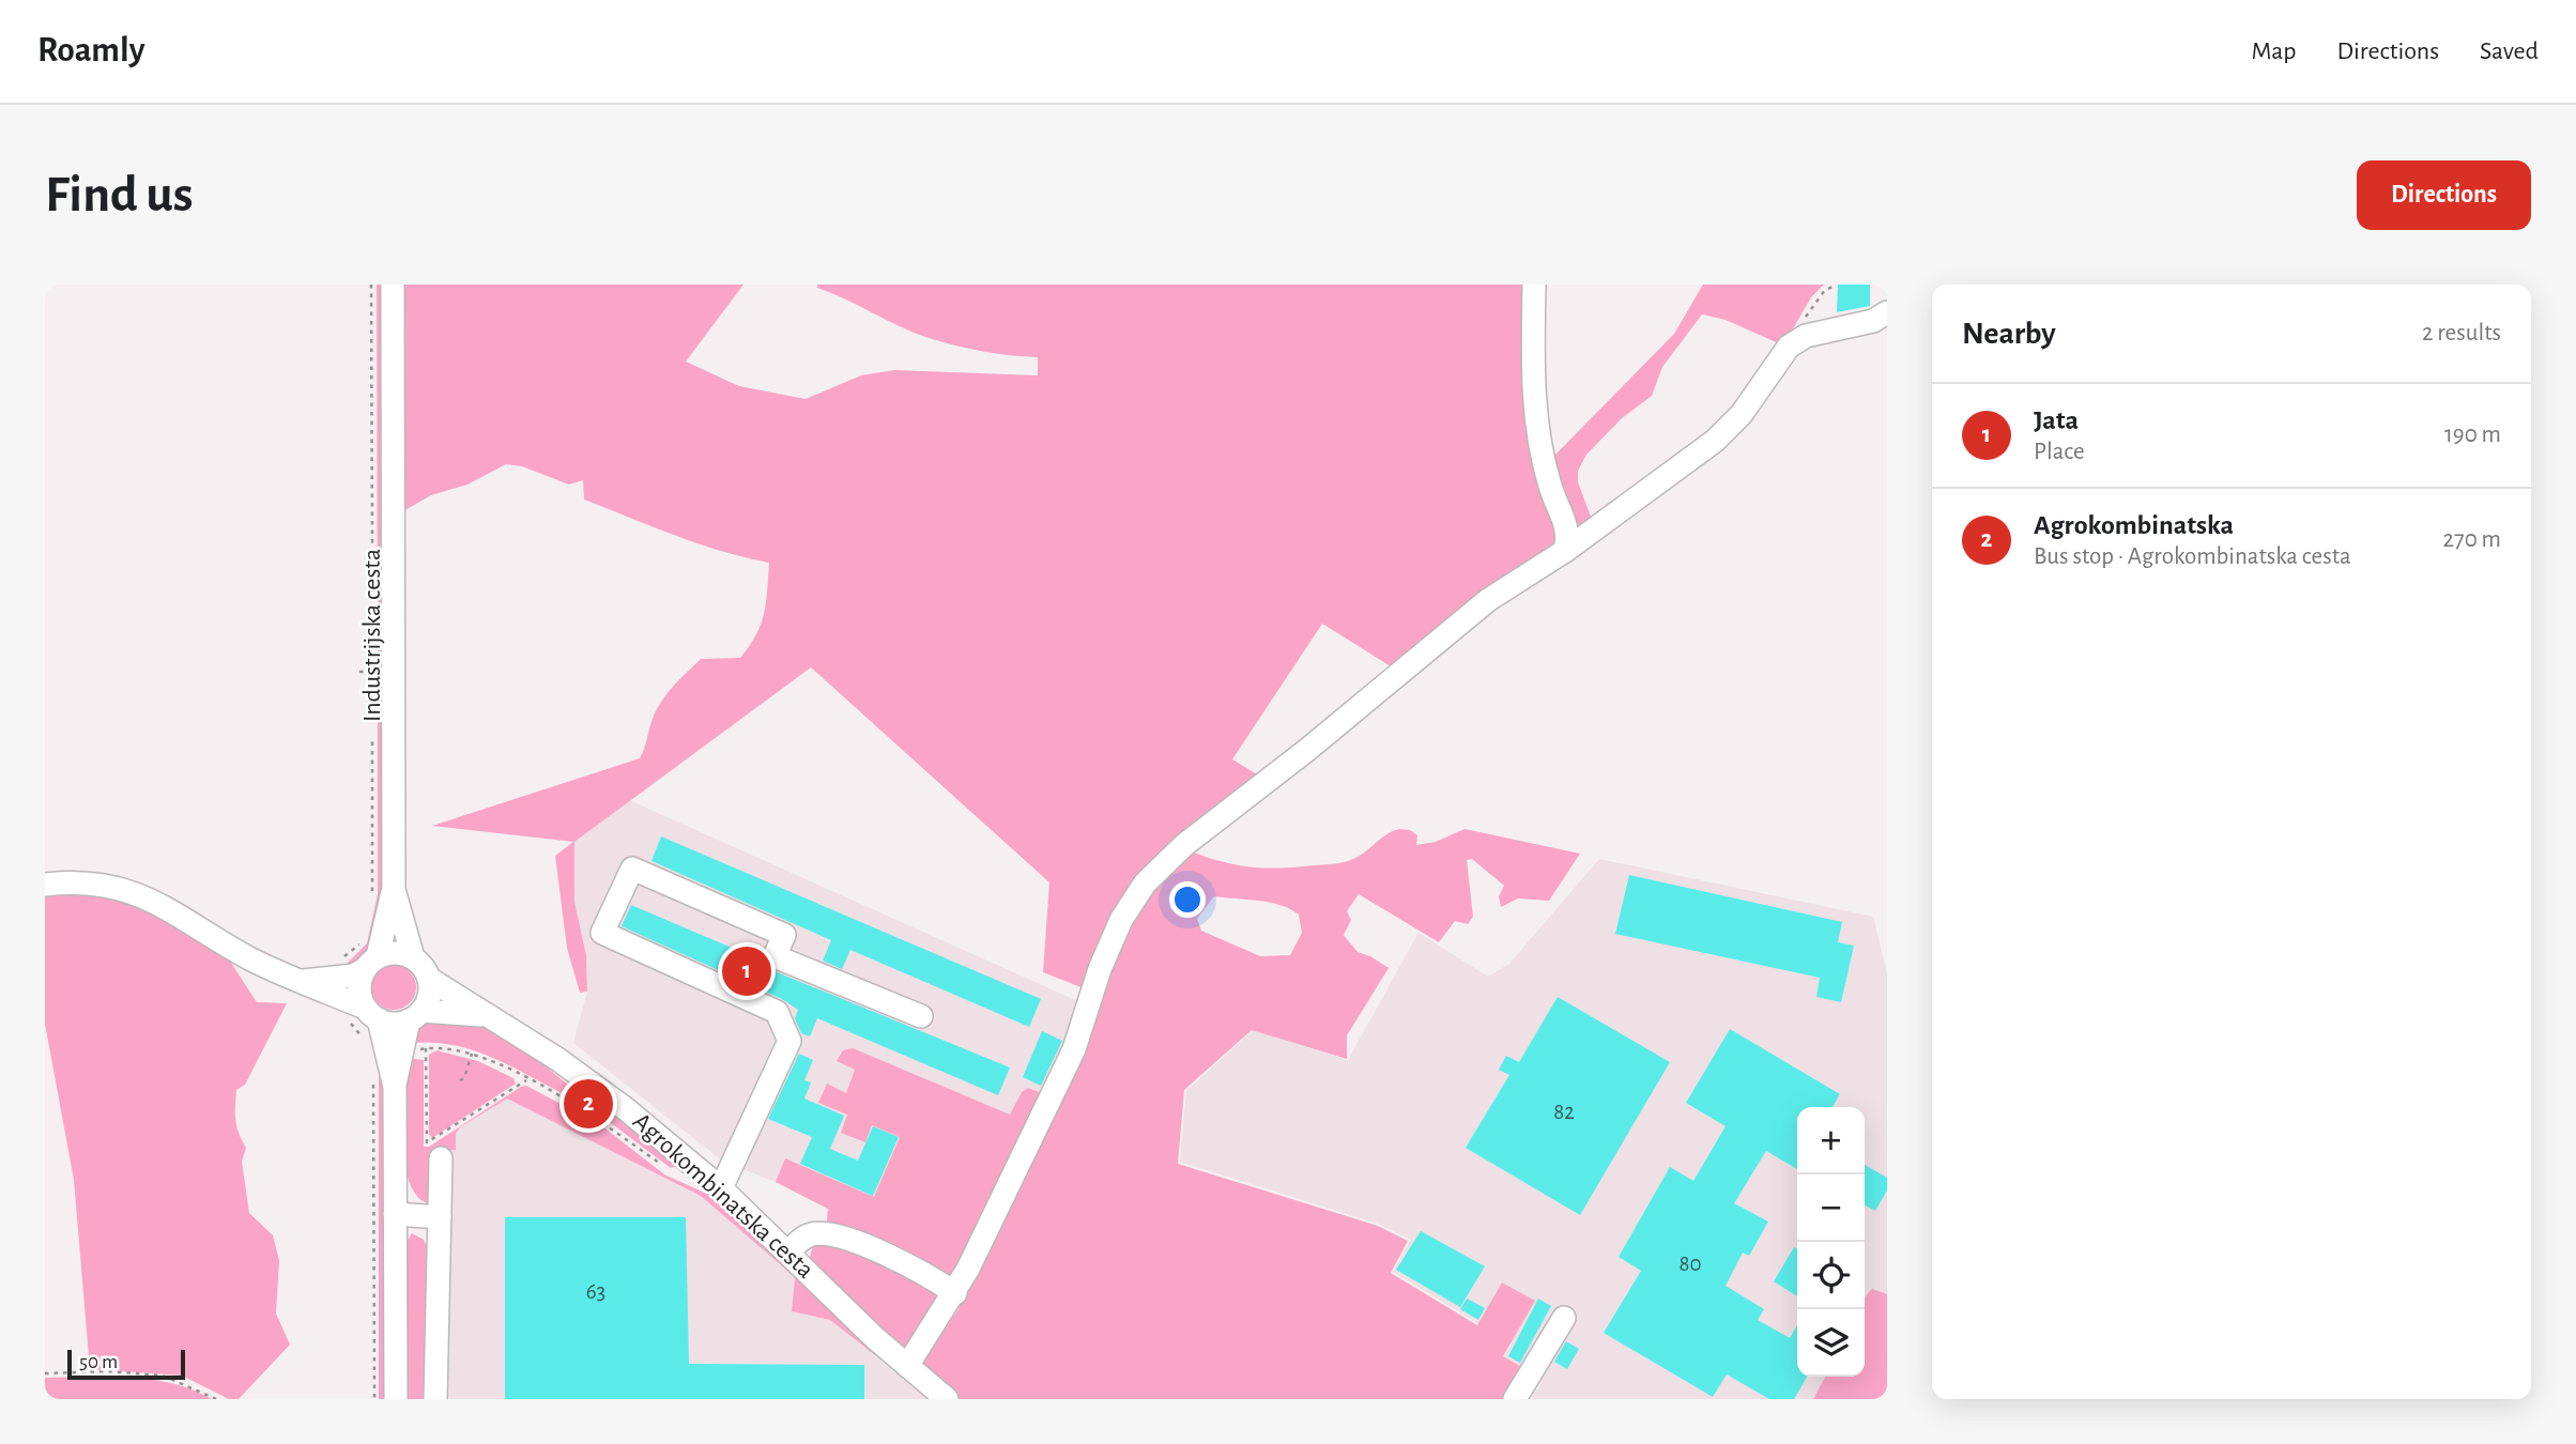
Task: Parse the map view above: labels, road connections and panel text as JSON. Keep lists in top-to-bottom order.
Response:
{
  "streets": {
    "street": ["Industrijska cesta", "Agrokombinatska cesta"]
  },
  "crossings": [
    ["Industrijska cesta", "Agrokombinatska cesta"]
  ],
  "house_numbers": ["82", "80", "63"],
  "scale_bar": "50 m",
  "page": {
    "header": "Roamly",
    "nav": ["Map", "Directions", "Saved"],
    "buttons": "Directions",
    "title": "Find us",
    "heading": ["Nearby", "2 results"],
    "list": [
      {
        "mark": "1",
        "name": "Jata",
        "note": "Place",
        "value": "190 m"
      },
      {
        "mark": "2",
        "name": "Agrokombinatska",
        "note": "Bus stop · Agrokombinatska cesta",
        "value": "270 m"
      }
    ],
    "pins": ["1", "2"],
    "map_buttons": ["+", "−"],
    "scale": "50 m"
  }
}
